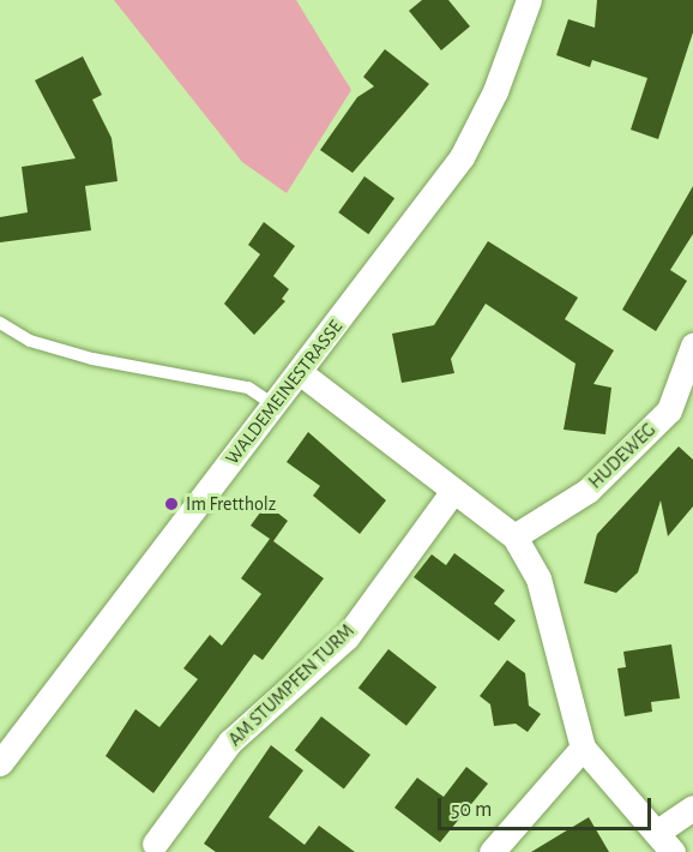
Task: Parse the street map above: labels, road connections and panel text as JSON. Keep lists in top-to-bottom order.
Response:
{
  "streets": {
    "street": ["WALDEMEINESTRASSE", "HUDEWEG", "AM STUMPFEN TURM"]
  },
  "places": ["Im Frettholz"],
  "scale_bar": "50 m"
}
